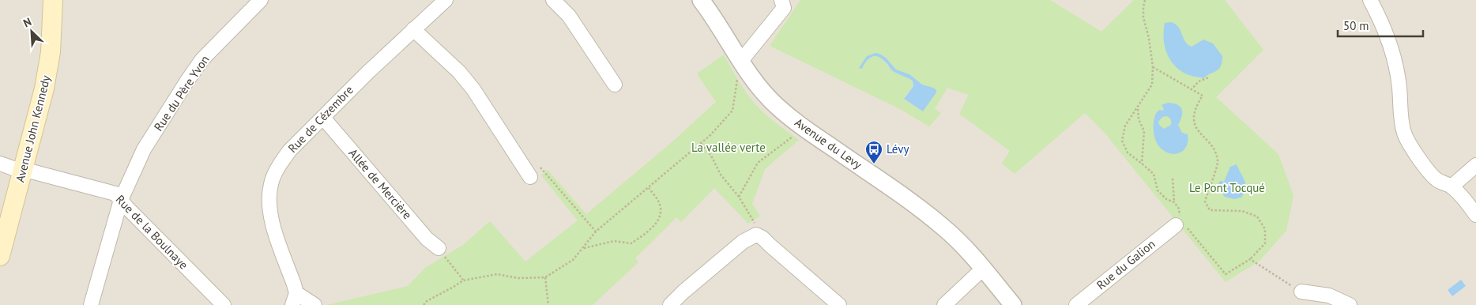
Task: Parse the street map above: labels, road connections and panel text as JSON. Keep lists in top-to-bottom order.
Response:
{
  "streets": {
    "main road": ["Avenue John Kennedy"],
    "street": [
      "Rue du Père Yvon",
      "Rue de Cézembre",
      "Avenue du Levy",
      "Allée de Mercière",
      "Rue de la Boulnaye",
      "Rue du Galion"
    ]
  },
  "crossings": [
    ["Rue du Père Yvon", "Rue de la Boulnaye"],
    ["Rue de Cézembre", "Allée de Mercière"],
    ["Avenue John Kennedy", "Rue de la Boulnaye"]
  ],
  "parks": ["La vallée verte", "Le Pont Tocqué"],
  "places": {
    "bus stop": ["Lévy"]
  },
  "scale_bar": "50 m",
  "north": "top left"
}
